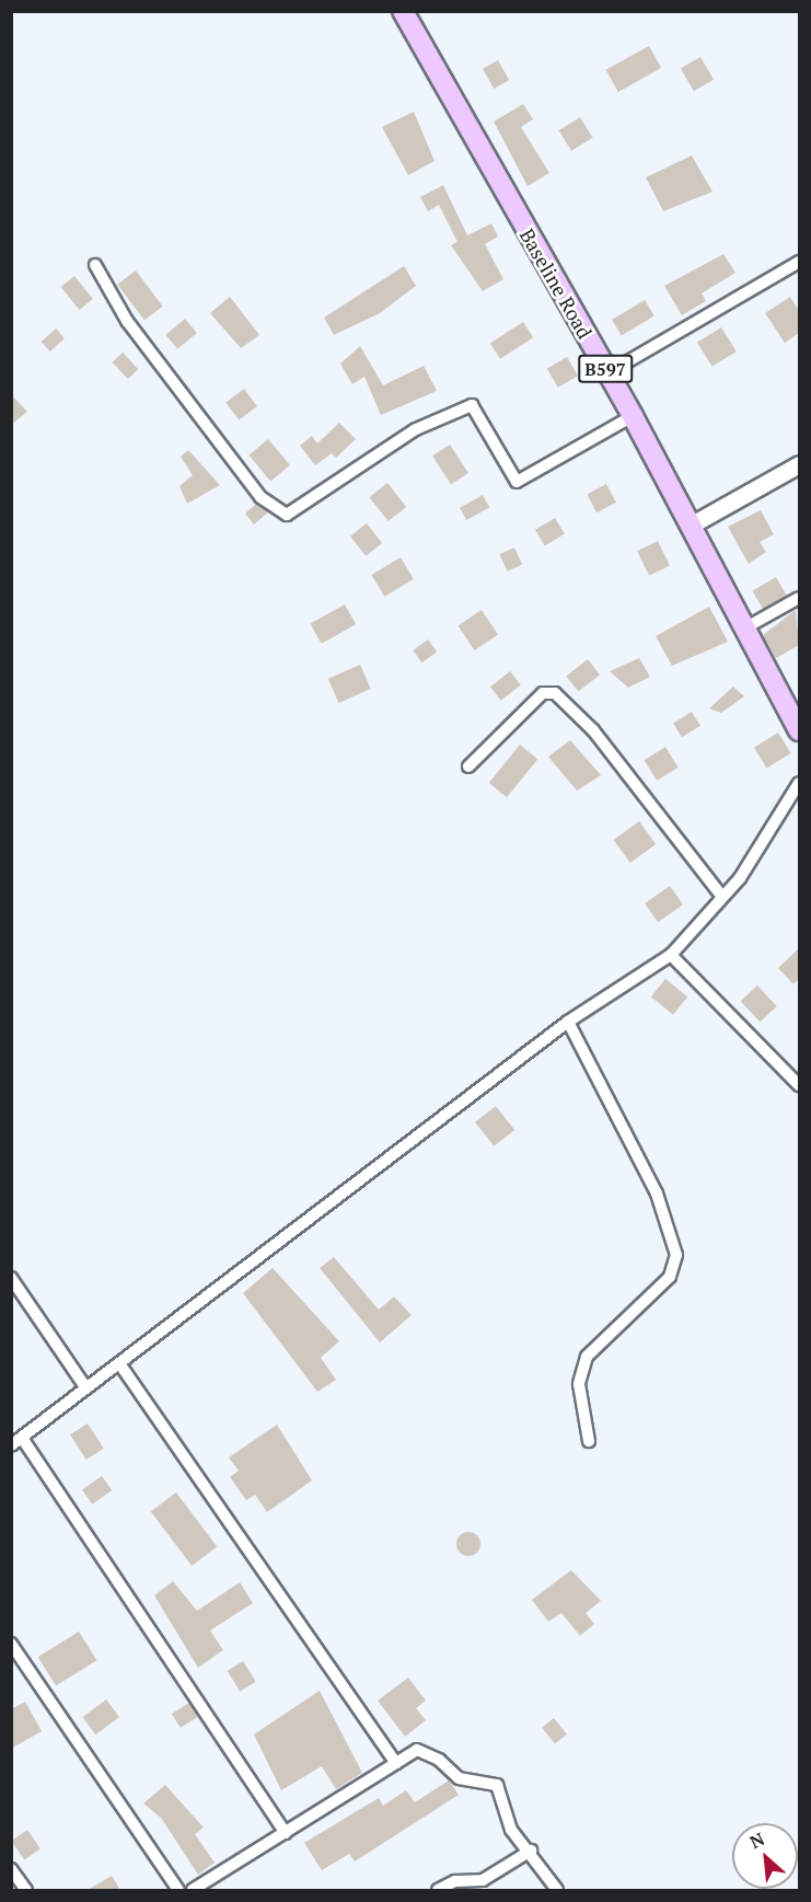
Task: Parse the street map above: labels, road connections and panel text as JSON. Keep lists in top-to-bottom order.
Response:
{
  "streets": {
    "main road": ["Baseline Road", "B597"]
  },
  "north": "top left"
}
